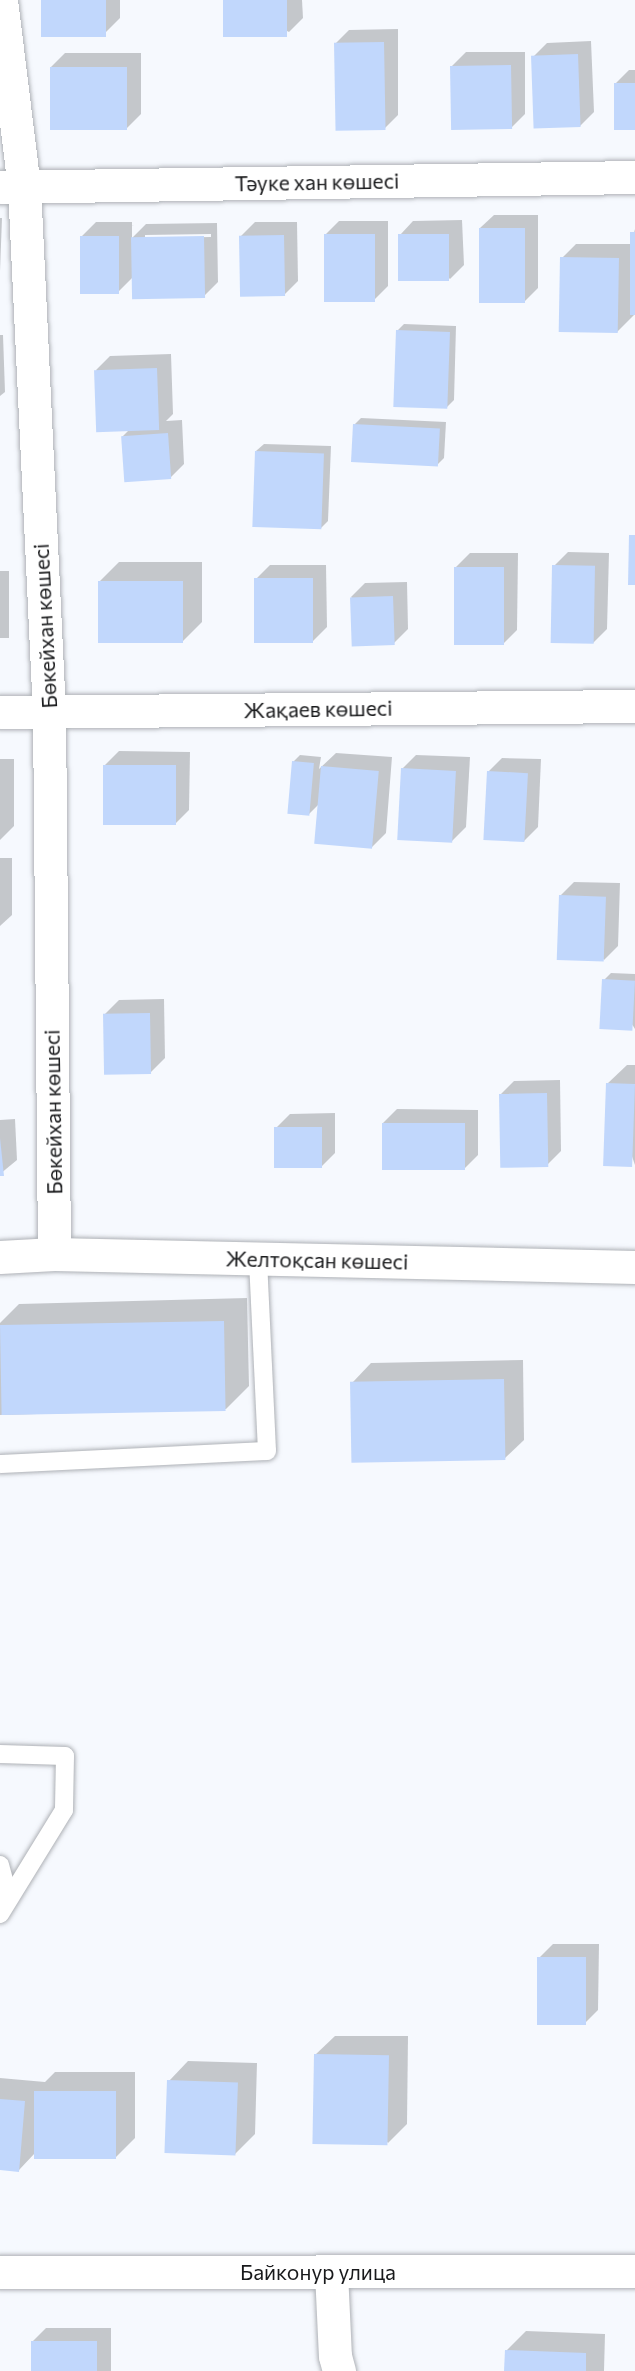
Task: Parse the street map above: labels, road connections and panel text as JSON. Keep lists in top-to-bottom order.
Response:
{
  "streets": {
    "street": [
      "Тәуке хан көшесі",
      "Бөкейхан көшесі",
      "Жақаев көшесі",
      "Желтоқсан көшесі",
      "Байконур улица"
    ]
  },
  "crossings": [
    ["Тәуке хан көшесі", "Бөкейхан көшесі"],
    ["Бөкейхан көшесі", "Жақаев көшесі"],
    ["Бөкейхан көшесі", "Желтоқсан көшесі"]
  ]
}
